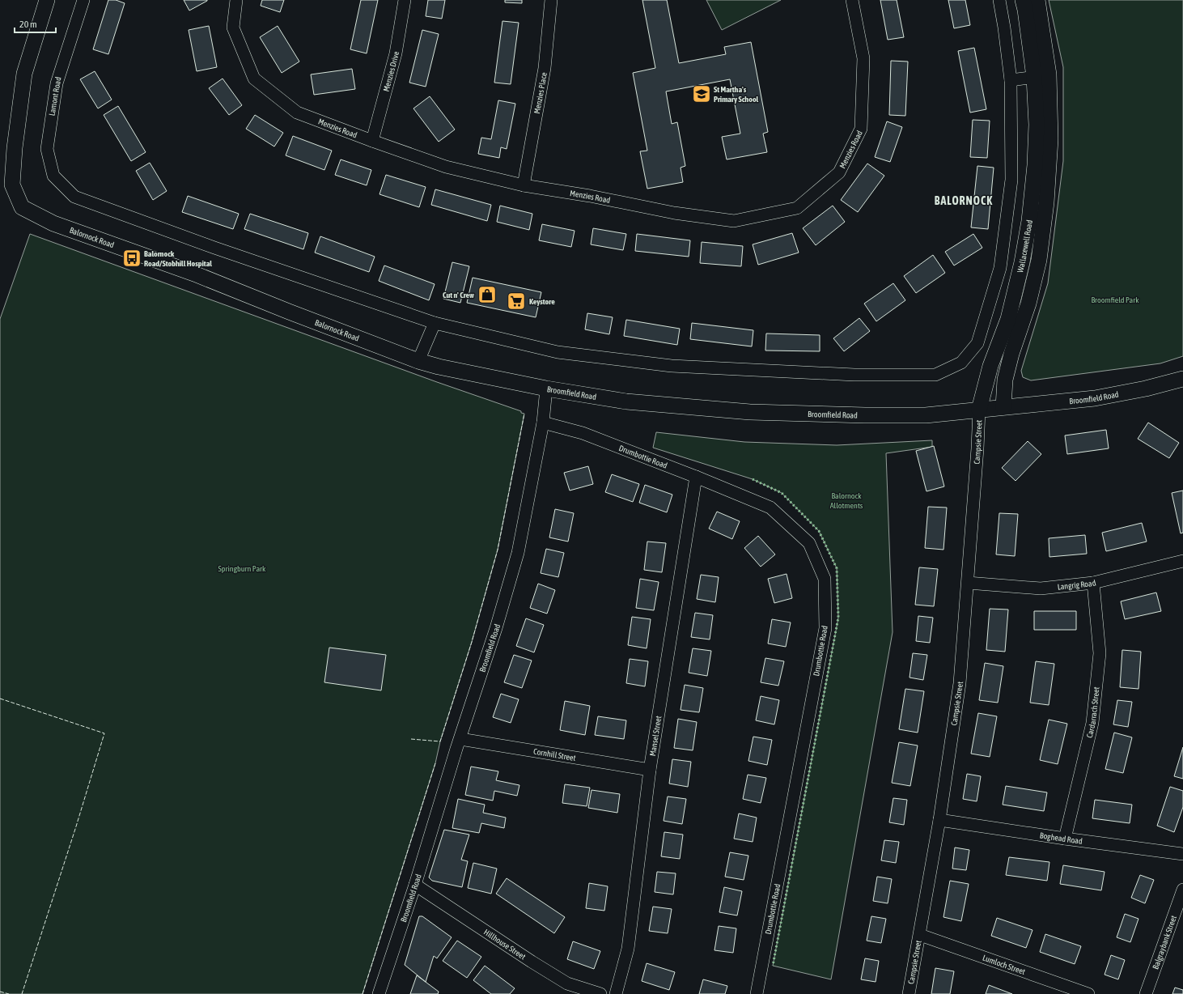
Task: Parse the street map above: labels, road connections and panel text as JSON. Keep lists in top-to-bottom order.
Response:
{
  "streets": {
    "street": [
      "Menzies Drive",
      "Menzies Place",
      "Lamont Road",
      "Menzies Road",
      "Balornock Road",
      "Wallacewell Road",
      "Broomfield Road",
      "Campsie Street",
      "Drumbottie Road",
      "Langrig Road",
      "Cardarrach Street",
      "Mansel Street",
      "Cornhill Street",
      "Boghead Road",
      "Balgraybank Street",
      "Hillhouse Street",
      "Lumloch Street"
    ]
  },
  "crossings": [
    ["Menzies Drive", "Menzies Road"],
    ["Menzies Place", "Menzies Road"],
    ["Balornock Road", "Broomfield Road"],
    ["Wallacewell Road", "Broomfield Road"],
    ["Wallacewell Road", "Campsie Street"],
    ["Broomfield Road", "Campsie Street"],
    ["Broomfield Road", "Drumbottie Road"],
    ["Broomfield Road", "Cornhill Street"],
    ["Broomfield Road", "Hillhouse Street"],
    ["Campsie Street", "Langrig Road"],
    ["Campsie Street", "Boghead Road"],
    ["Campsie Street", "Lumloch Street"],
    ["Drumbottie Road", "Mansel Street"],
    ["Langrig Road", "Cardarrach Street"],
    ["Cardarrach Street", "Boghead Road"],
    ["Mansel Street", "Cornhill Street"]
  ],
  "districts": ["BALORNOCK"],
  "parks": ["Broomfield Park", "Balornock Allotments", "Springburn Park"],
  "places": {
    "school or university": ["St Martha's Primary School"],
    "bus stop": ["Balornock Road/Stobhill Hospital"],
    "shop": ["Cut n' Crew"],
    "supermarket": ["Keystore"]
  },
  "scale_bar": "20 m"
}
